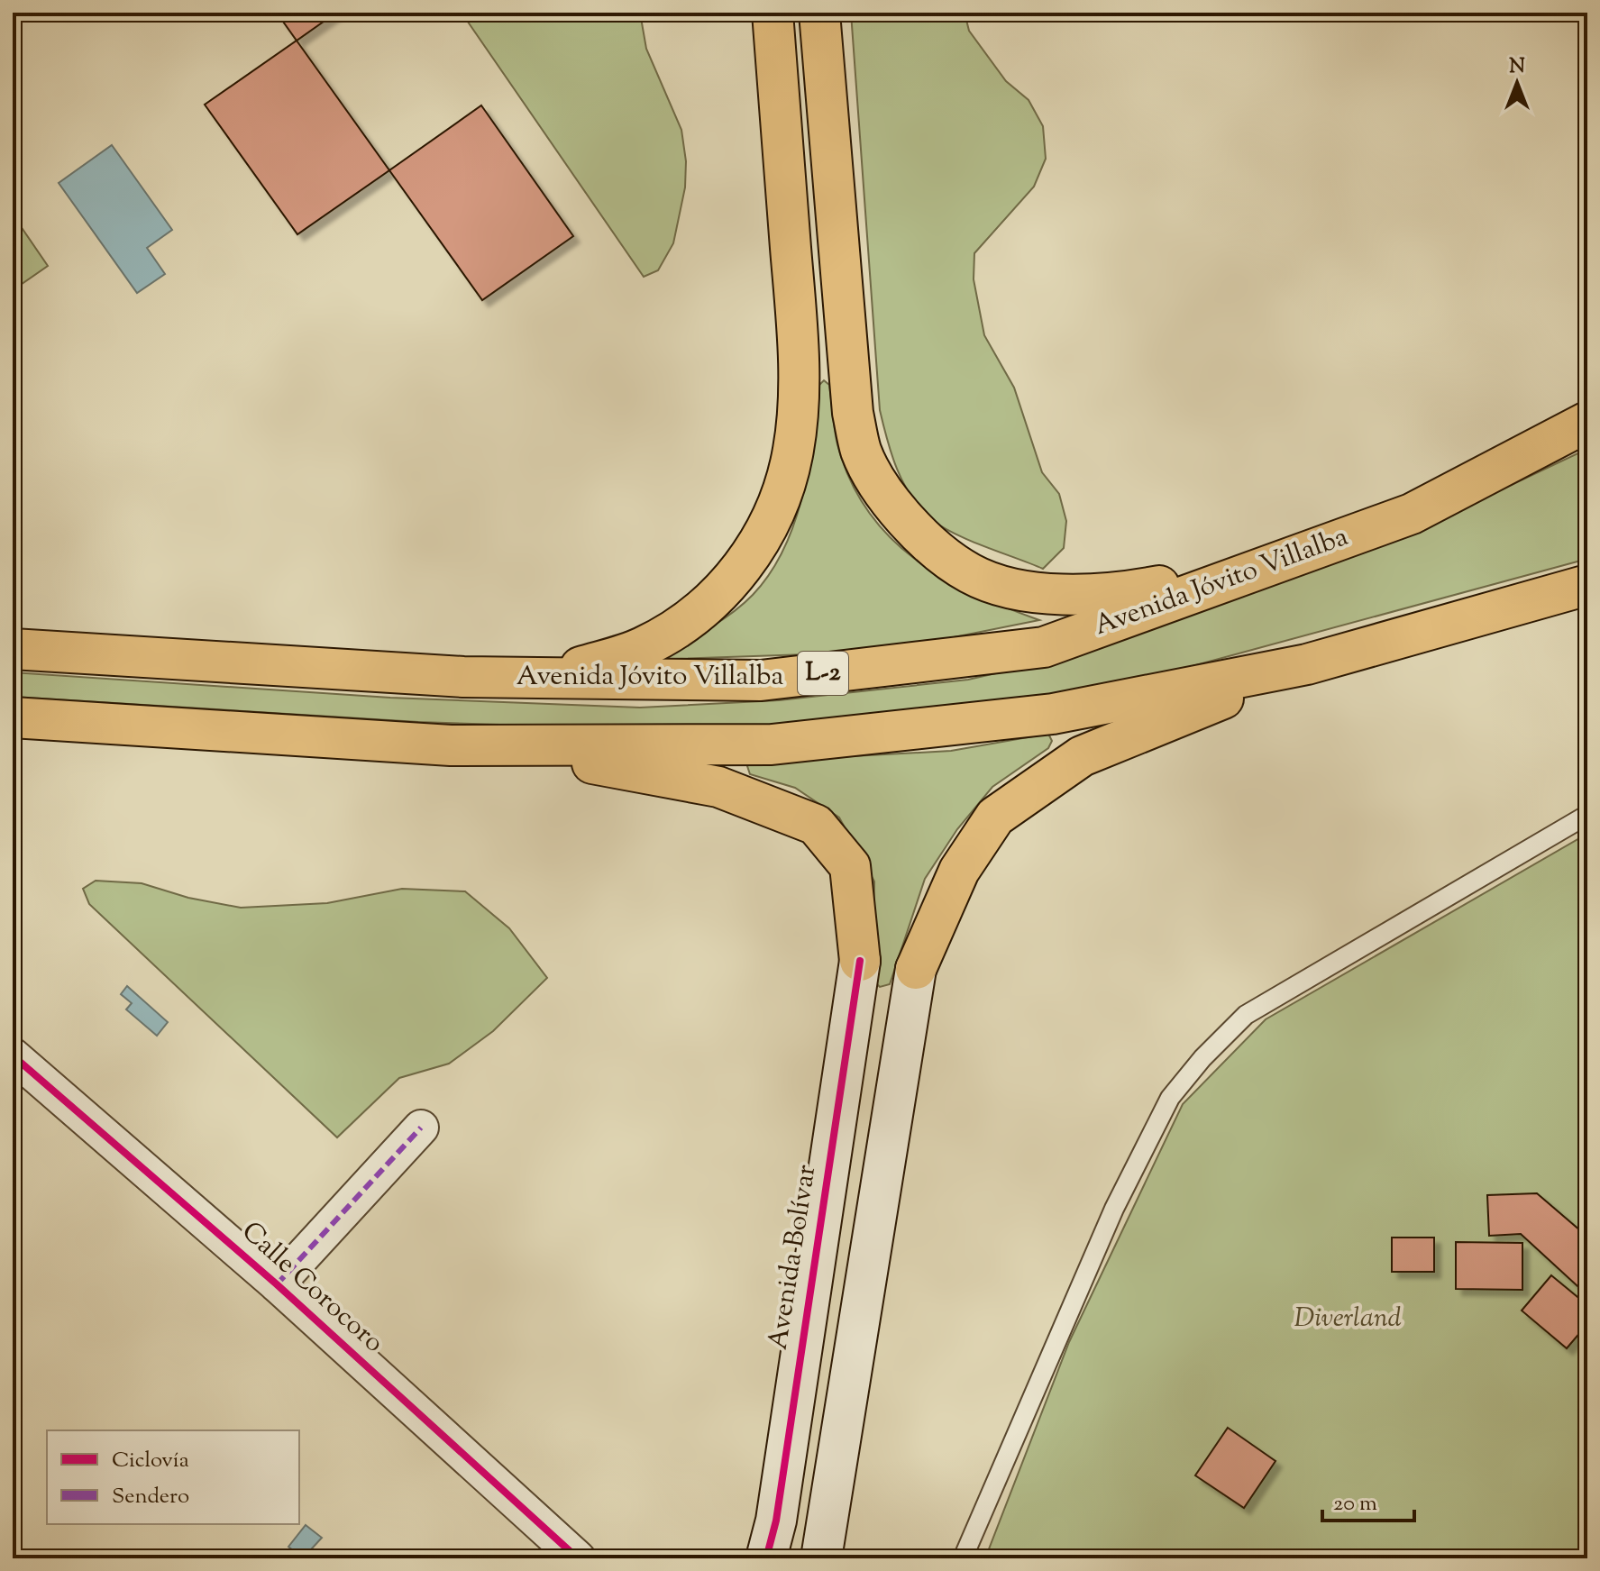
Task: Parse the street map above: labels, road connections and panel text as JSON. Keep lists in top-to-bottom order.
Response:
{
  "streets": {
    "main road": ["Avenida Jóvito Villalba", "L-2"],
    "street": ["Avenida Bolívar", "Calle Corocoro"]
  },
  "crossings": [
    ["Avenida Jóvito Villalba", "L-2"]
  ],
  "parks": ["Diverland"],
  "legend": ["Ciclovía", "Sendero"],
  "scale_bar": "20 m",
  "north": "top"
}
